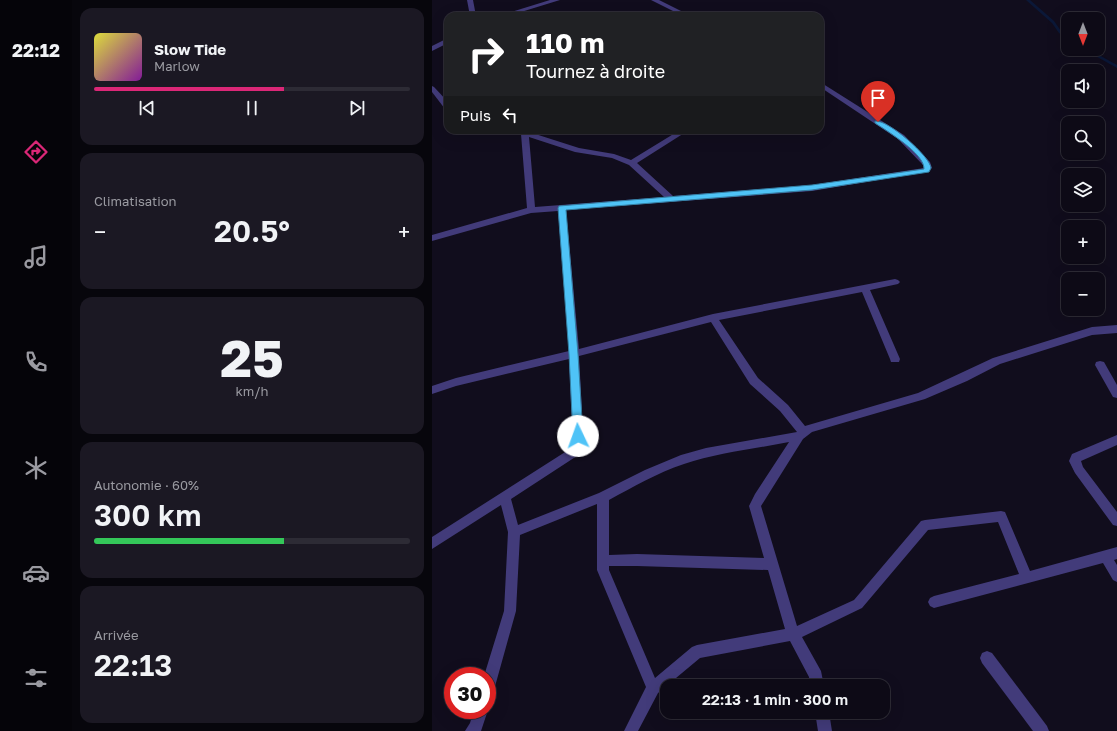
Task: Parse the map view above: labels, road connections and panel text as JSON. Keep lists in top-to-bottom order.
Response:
{
  "north": "bottom",
  "page": {
    "tabs": "22:12",
    "map_buttons": ["+", "−"],
    "turn": ["110 m", "Tournez à droite"],
    "song": ["Slow Tide", "Marlow"],
    "then": "Puis",
    "tile": [
      "Climatisation",
      ["25", "km/h"],
      ["Autonomie · 60%", "300 km"],
      ["Arrivée", "22:13"]
    ],
    "heat": ["−", "20.5°", "+"],
    "limit": "30",
    "trip": "22:13 · 1 min · 300 m"
  }
}
